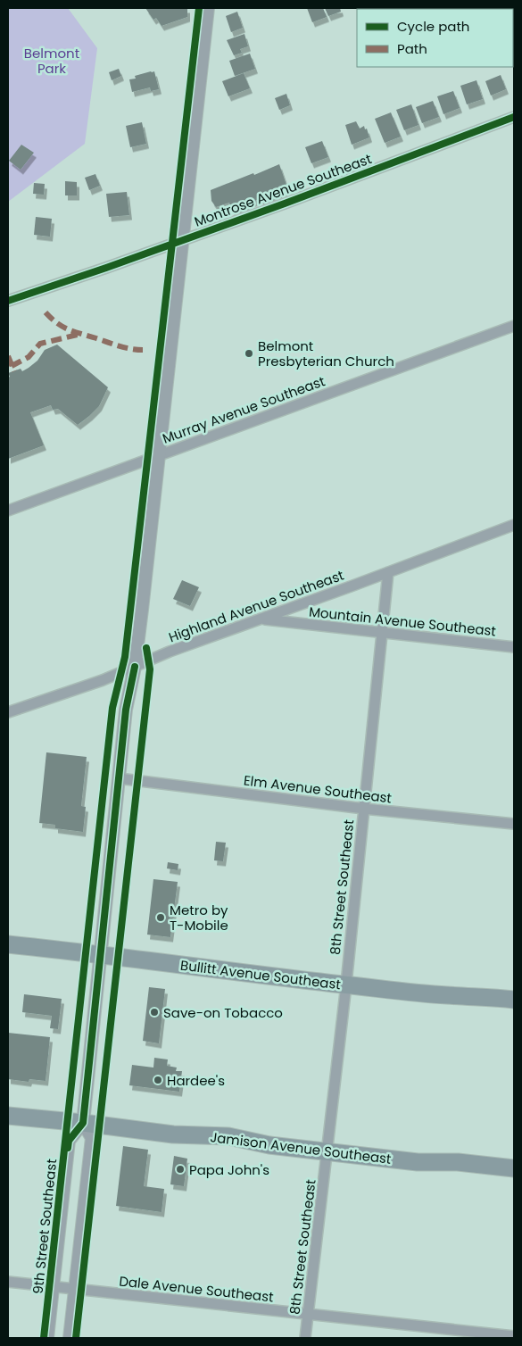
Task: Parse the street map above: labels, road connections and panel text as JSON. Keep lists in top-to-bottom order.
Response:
{
  "streets": {
    "main road": ["Bullitt Avenue Southeast", "Jamison Avenue Southeast"],
    "street": [
      "Montrose Avenue Southeast",
      "Murray Avenue Southeast",
      "Highland Avenue Southeast",
      "Mountain Avenue Southeast",
      "Elm Avenue Southeast",
      "8th Street Southeast",
      "9th Street Southeast",
      "Dale Avenue Southeast"
    ]
  },
  "crossings": [
    ["Highland Avenue Southeast", "Mountain Avenue Southeast"],
    ["Highland Avenue Southeast", "8th Street Southeast"],
    ["Mountain Avenue Southeast", "8th Street Southeast"],
    ["Elm Avenue Southeast", "8th Street Southeast"],
    ["8th Street Southeast", "Bullitt Avenue Southeast"],
    ["8th Street Southeast", "Jamison Avenue Southeast"],
    ["8th Street Southeast", "Dale Avenue Southeast"],
    ["Jamison Avenue Southeast", "9th Street Southeast"],
    ["9th Street Southeast", "Dale Avenue Southeast"]
  ],
  "parks": ["Belmont Park"],
  "places": [
    "Belmont Presbyterian Church",
    "Metro by T-Mobile",
    "Save-on Tobacco",
    "Hardee's",
    "Papa John's"
  ],
  "legend": ["Cycle path", "Path"]
}
